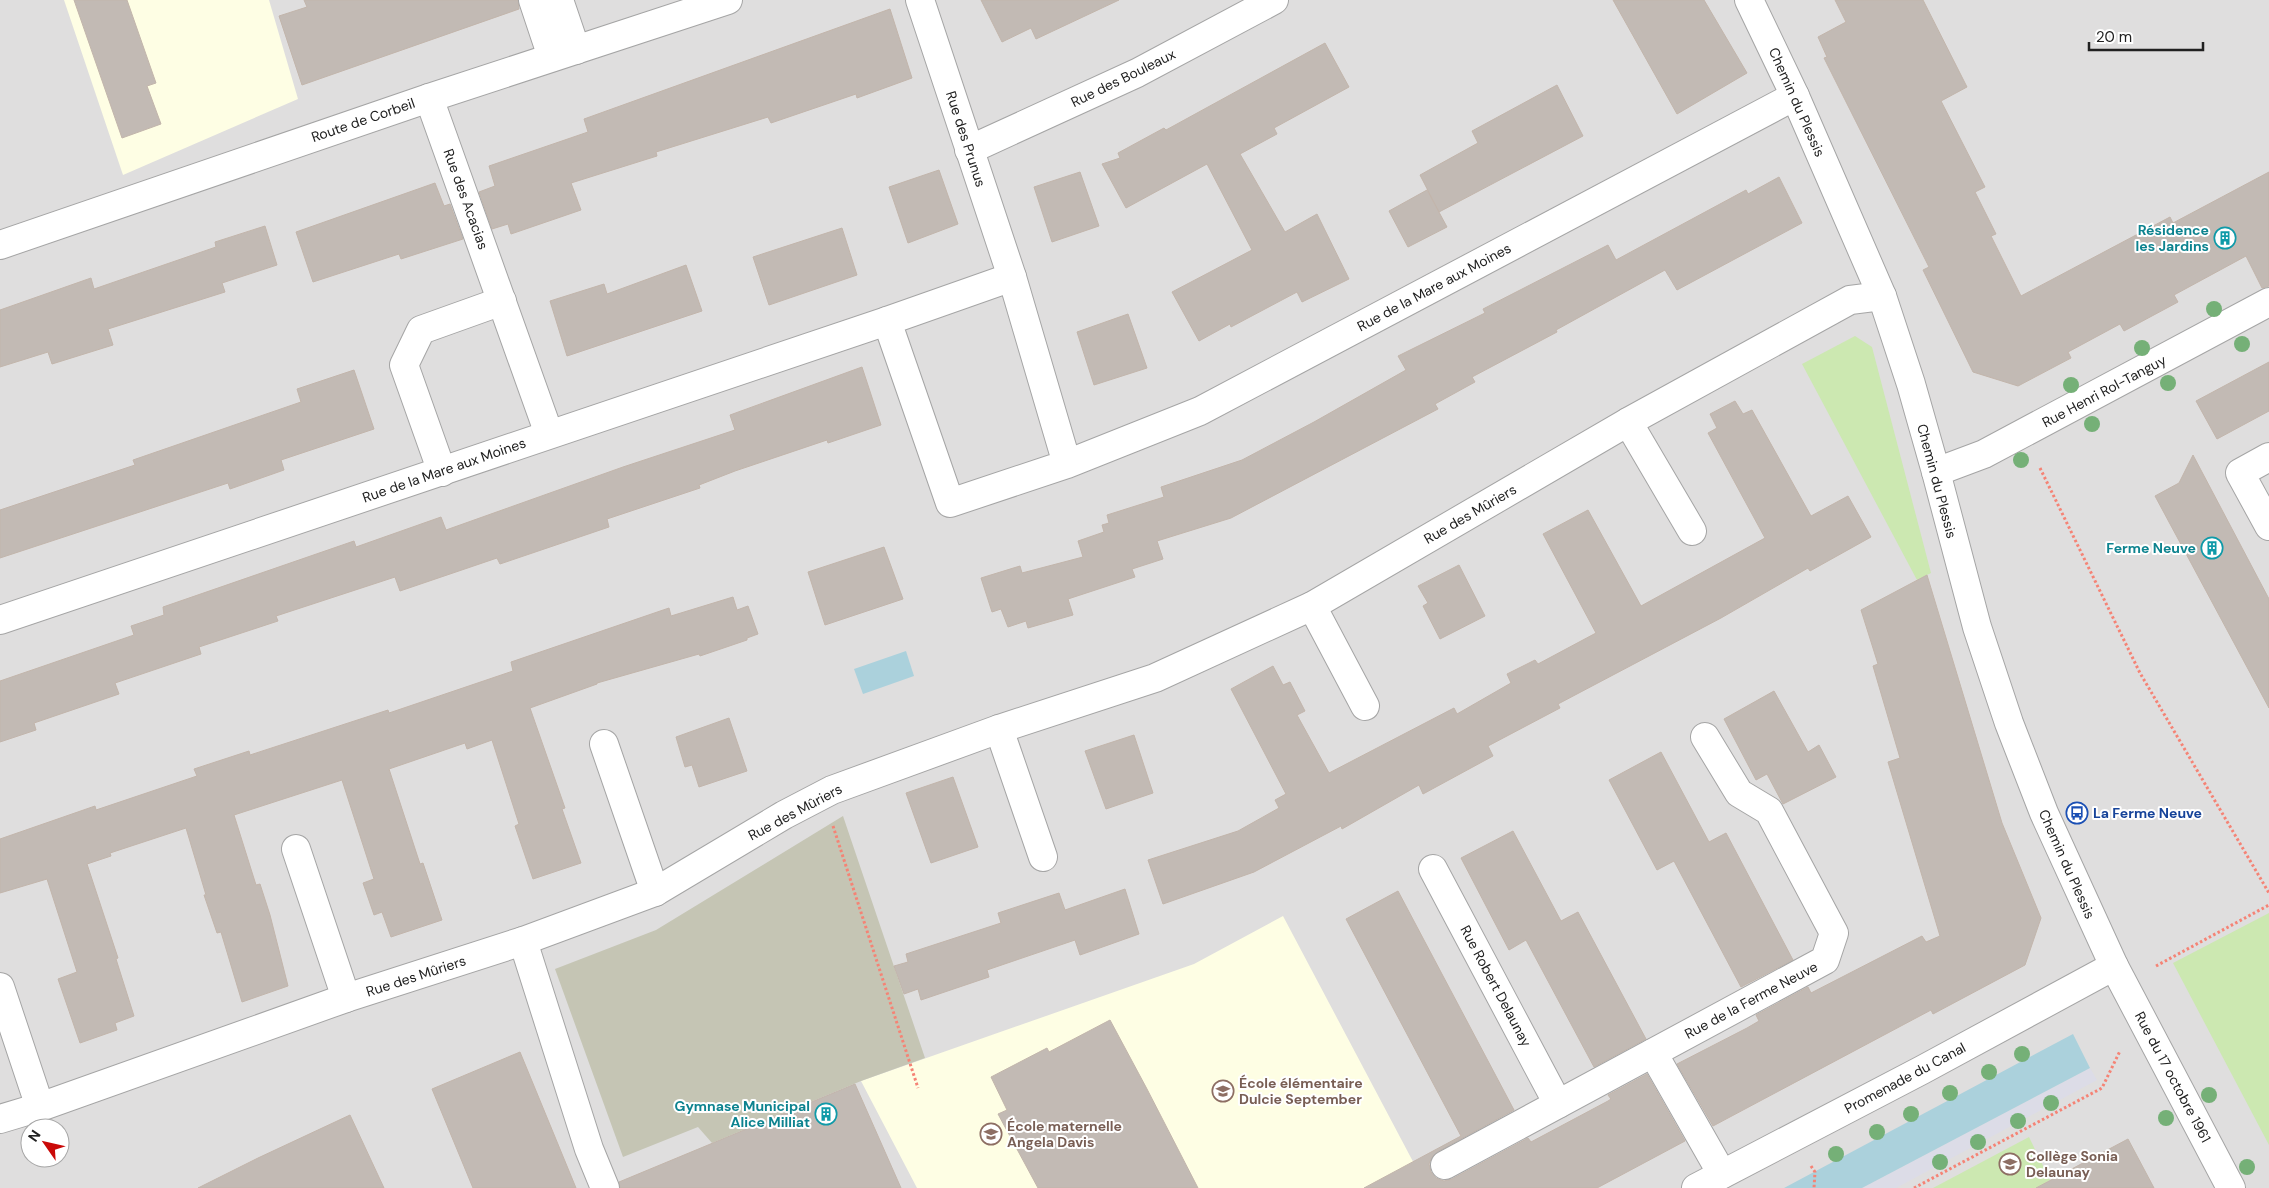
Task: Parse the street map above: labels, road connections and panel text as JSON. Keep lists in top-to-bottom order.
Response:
{
  "streets": {
    "street": [
      "Rue des Bouleaux",
      "Chemin du Plessis",
      "Route de Corbeil",
      "Rue des Prunus",
      "Rue des Acacias",
      "Rue de la Mare aux Moines",
      "Rue Henri Rol-Tanguy",
      "Rue des Mûriers",
      "Rue Robert Delaunay",
      "Rue de la Ferme Neuve",
      "Rue du 17 octobre 1961",
      "Promenade du Canal"
    ]
  },
  "crossings": [
    ["Rue des Bouleaux", "Rue des Prunus"],
    ["Chemin du Plessis", "Rue de la Mare aux Moines"],
    ["Chemin du Plessis", "Rue Henri Rol-Tanguy"],
    ["Chemin du Plessis", "Rue des Mûriers"],
    ["Chemin du Plessis", "Rue du 17 octobre 1961"],
    ["Chemin du Plessis", "Promenade du Canal"],
    ["Route de Corbeil", "Rue des Acacias"],
    ["Rue des Prunus", "Rue de la Mare aux Moines"],
    ["Rue des Acacias", "Rue de la Mare aux Moines"],
    ["Rue Robert Delaunay", "Rue de la Ferme Neuve"],
    ["Rue du 17 octobre 1961", "Promenade du Canal"]
  ],
  "places": {
    "building": ["Résidence les Jardins", "Ferme Neuve", "Gymnase Municipal Alice Milliat"],
    "bus stop": ["La Ferme Neuve"],
    "school or university": ["École élémentaire Dulcie September", "École maternelle Angela Davis", "Collège Sonia Delaunay"]
  },
  "scale_bar": "20 m",
  "north": "top left"
}
